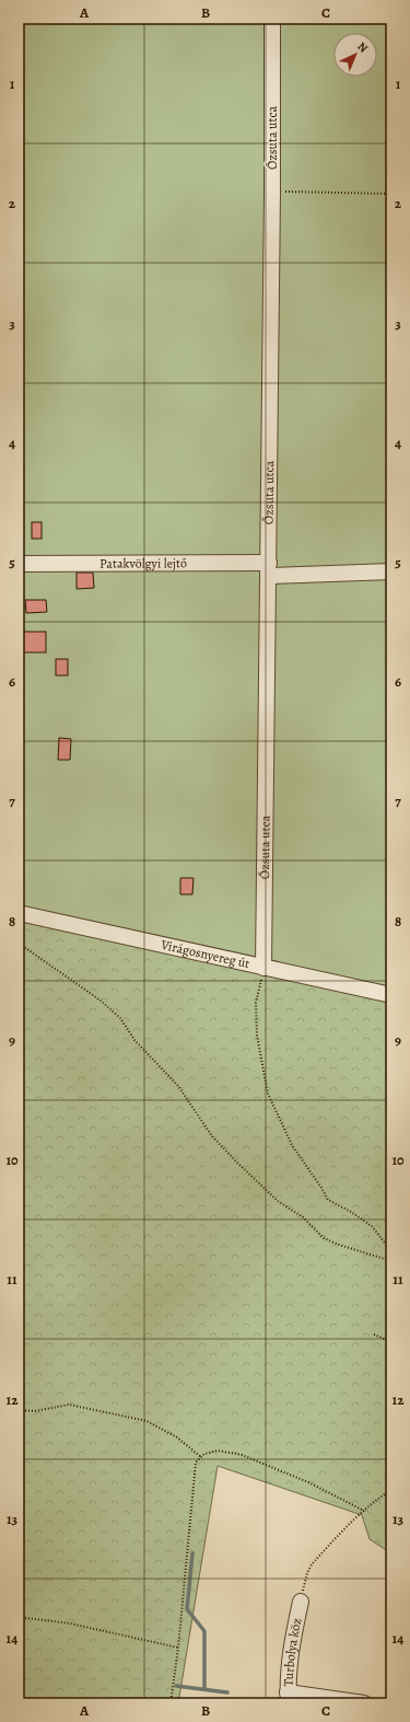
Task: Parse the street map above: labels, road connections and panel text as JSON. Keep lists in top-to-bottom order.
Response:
{
  "streets": {
    "street": [
      "Őzsuta utca",
      "Patakvölgyi lejtő",
      "Virágosnyereg út",
      "Turbolya köz"
    ]
  },
  "crossings": [
    ["Őzsuta utca", "Patakvölgyi lejtő"],
    ["Őzsuta utca", "Virágosnyereg út"]
  ],
  "north": "top right",
  "grid": {
    "columns": ["A", "B", "C"],
    "rows": [
      "1",
      "2",
      "3",
      "4",
      "5",
      "6",
      "7",
      "8",
      "9",
      "10",
      "11",
      "12",
      "13",
      "14"
    ]
  }
}
